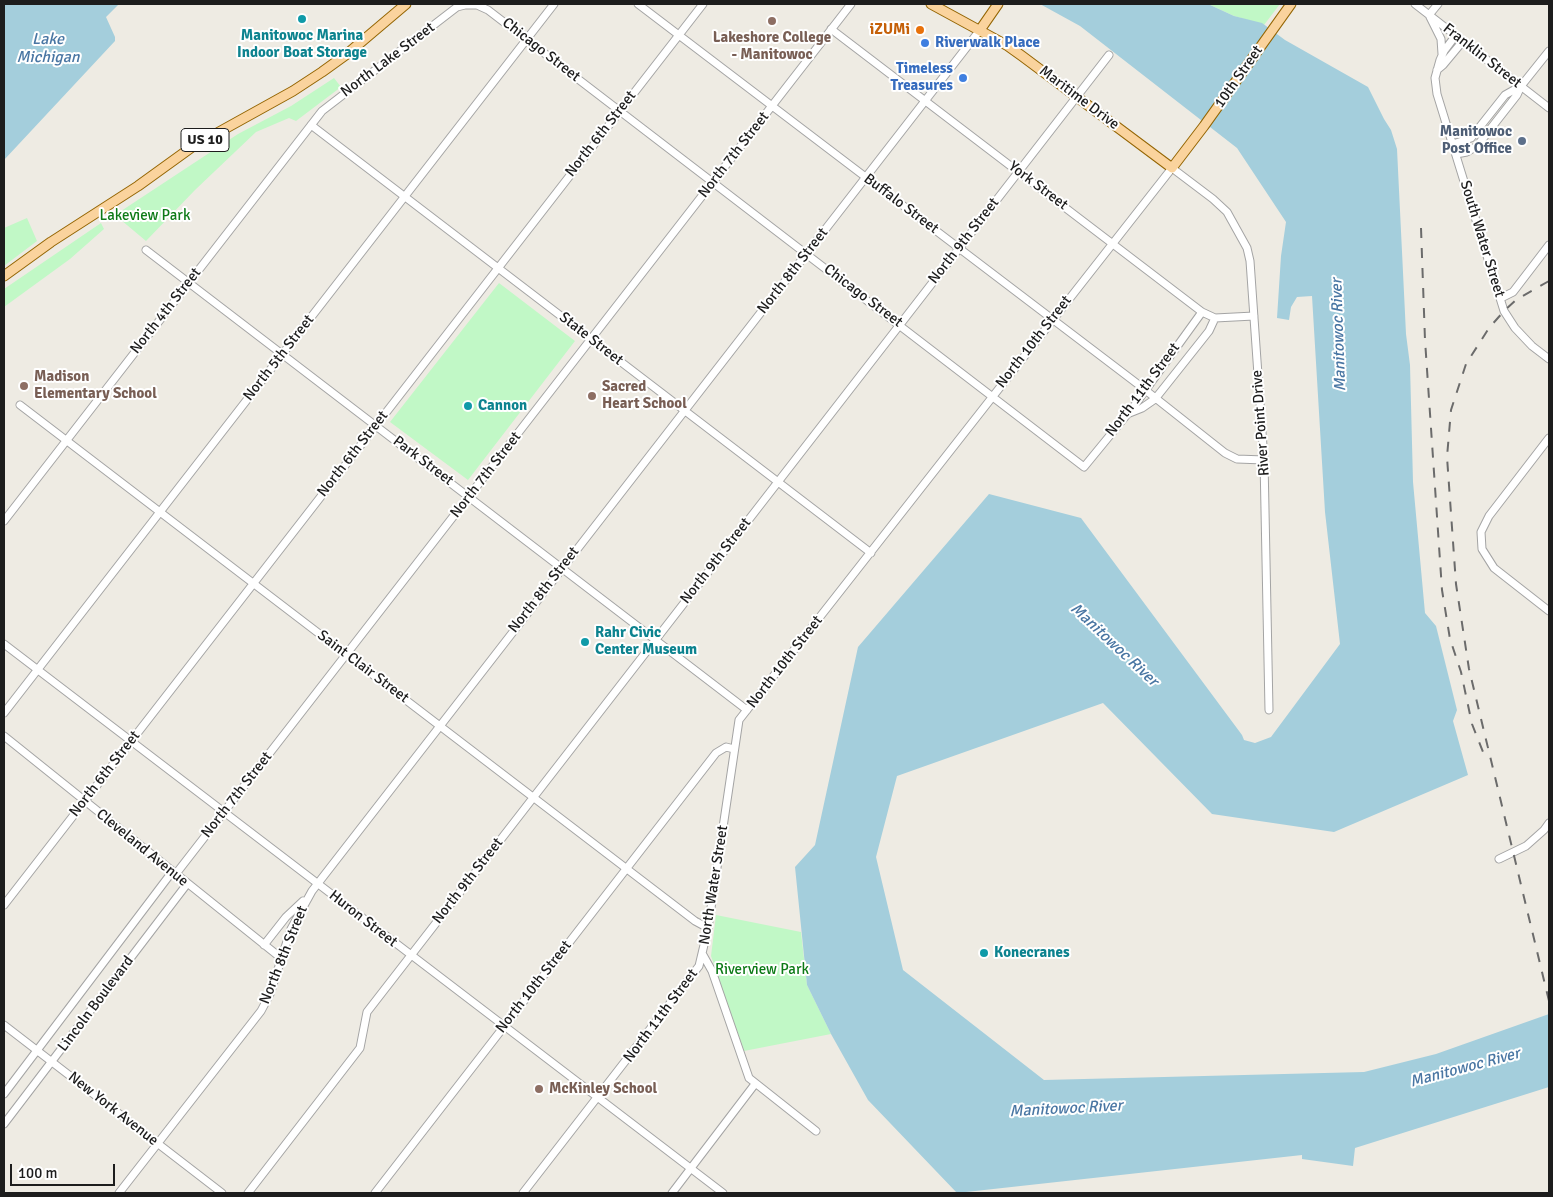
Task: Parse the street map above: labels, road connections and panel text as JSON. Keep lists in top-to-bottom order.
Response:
{
  "streets": {
    "main road": [
      "10th Street",
      "Maritime Drive",
      "US 10",
      "North 8th Street",
      "North 10th Street"
    ],
    "street": [
      "Chicago Street",
      "Franklin Street",
      "North Lake Street",
      "North 6th Street",
      "North 7th Street",
      "York Street",
      "Buffalo Street",
      "South Water Street",
      "North 9th Street",
      "North 4th Street",
      "State Street",
      "North 5th Street",
      "North 11th Street",
      "River Point Drive",
      "Park Street",
      "Saint Clair Street",
      "Cleveland Avenue",
      "North Water Street",
      "Huron Street",
      "Lincoln Boulevard",
      "New York Avenue"
    ]
  },
  "crossings": [
    ["Chicago Street", "North Lake Street"],
    ["Chicago Street", "North 6th Street"],
    ["Chicago Street", "North 7th Street"],
    ["Chicago Street", "North 9th Street"],
    ["Chicago Street", "North 8th Street"],
    ["Chicago Street", "North 10th Street"],
    ["Chicago Street", "North 5th Street"],
    ["Chicago Street", "North 11th Street"],
    ["North Lake Street", "North 4th Street"],
    ["North Lake Street", "State Street"],
    ["10th Street", "North 10th Street"],
    ["Maritime Drive", "North 9th Street"],
    ["Maritime Drive", "North 8th Street"],
    ["Maritime Drive", "North 10th Street"],
    ["Maritime Drive", "River Point Drive"],
    ["North 6th Street", "Buffalo Street"],
    ["North 6th Street", "State Street"],
    ["North 6th Street", "Park Street"],
    ["North 6th Street", "Saint Clair Street"],
    ["North 6th Street", "Cleveland Avenue"],
    ["North 6th Street", "Huron Street"],
    ["North 7th Street", "York Street"],
    ["North 7th Street", "Buffalo Street"],
    ["North 7th Street", "State Street"],
    ["North 7th Street", "Park Street"],
    ["North 7th Street", "Saint Clair Street"],
    ["North 7th Street", "Cleveland Avenue"],
    ["North 7th Street", "Huron Street"],
    ["North 7th Street", "Lincoln Boulevard"],
    ["York Street", "North 9th Street"],
    ["York Street", "North 8th Street"],
    ["York Street", "North 10th Street"],
    ["York Street", "North 11th Street"],
    ["York Street", "River Point Drive"],
    ["Buffalo Street", "North 9th Street"],
    ["Buffalo Street", "North 8th Street"],
    ["Buffalo Street", "North 10th Street"],
    ["Buffalo Street", "North 11th Street"],
    ["Buffalo Street", "River Point Drive"],
    ["North 9th Street", "State Street"],
    ["North 9th Street", "Park Street"],
    ["North 9th Street", "Saint Clair Street"],
    ["North 9th Street", "Huron Street"],
    ["North 8th Street", "State Street"],
    ["North 8th Street", "Park Street"],
    ["North 8th Street", "Saint Clair Street"],
    ["North 8th Street", "Cleveland Avenue"],
    ["North 8th Street", "Huron Street"],
    ["North 8th Street", "New York Avenue"],
    ["North 4th Street", "State Street"],
    ["North 4th Street", "Park Street"],
    ["North 4th Street", "Saint Clair Street"],
    ["State Street", "North 10th Street"],
    ["State Street", "North 5th Street"],
    ["North 10th Street", "River Point Drive"],
    ["North 10th Street", "Park Street"],
    ["North 10th Street", "Saint Clair Street"],
    ["North 10th Street", "North Water Street"],
    ["North 10th Street", "Huron Street"],
    ["North 5th Street", "Park Street"],
    ["North 5th Street", "Saint Clair Street"],
    ["North 5th Street", "Huron Street"],
    ["North 11th Street", "North Water Street"],
    ["North 11th Street", "Huron Street"],
    ["Saint Clair Street", "North Water Street"],
    ["Cleveland Avenue", "Lincoln Boulevard"],
    ["Lincoln Boulevard", "New York Avenue"]
  ],
  "water": ["Lake Michigan", "Manitowoc River"],
  "parks": ["Lakeview Park", "Riverview Park"],
  "places": [
    "Manitowoc Marina Indoor Boat Storage",
    "Lakeshore College - Manitowoc",
    "iZUMi",
    "Riverwalk Place",
    "Timeless Treasures",
    "Manitowoc Post Office",
    "Madison Elementary School",
    "Sacred Heart School",
    "Cannon",
    "Rahr Civic Center Museum",
    "Konecranes",
    "McKinley School"
  ],
  "scale_bar": "100 m"
}
